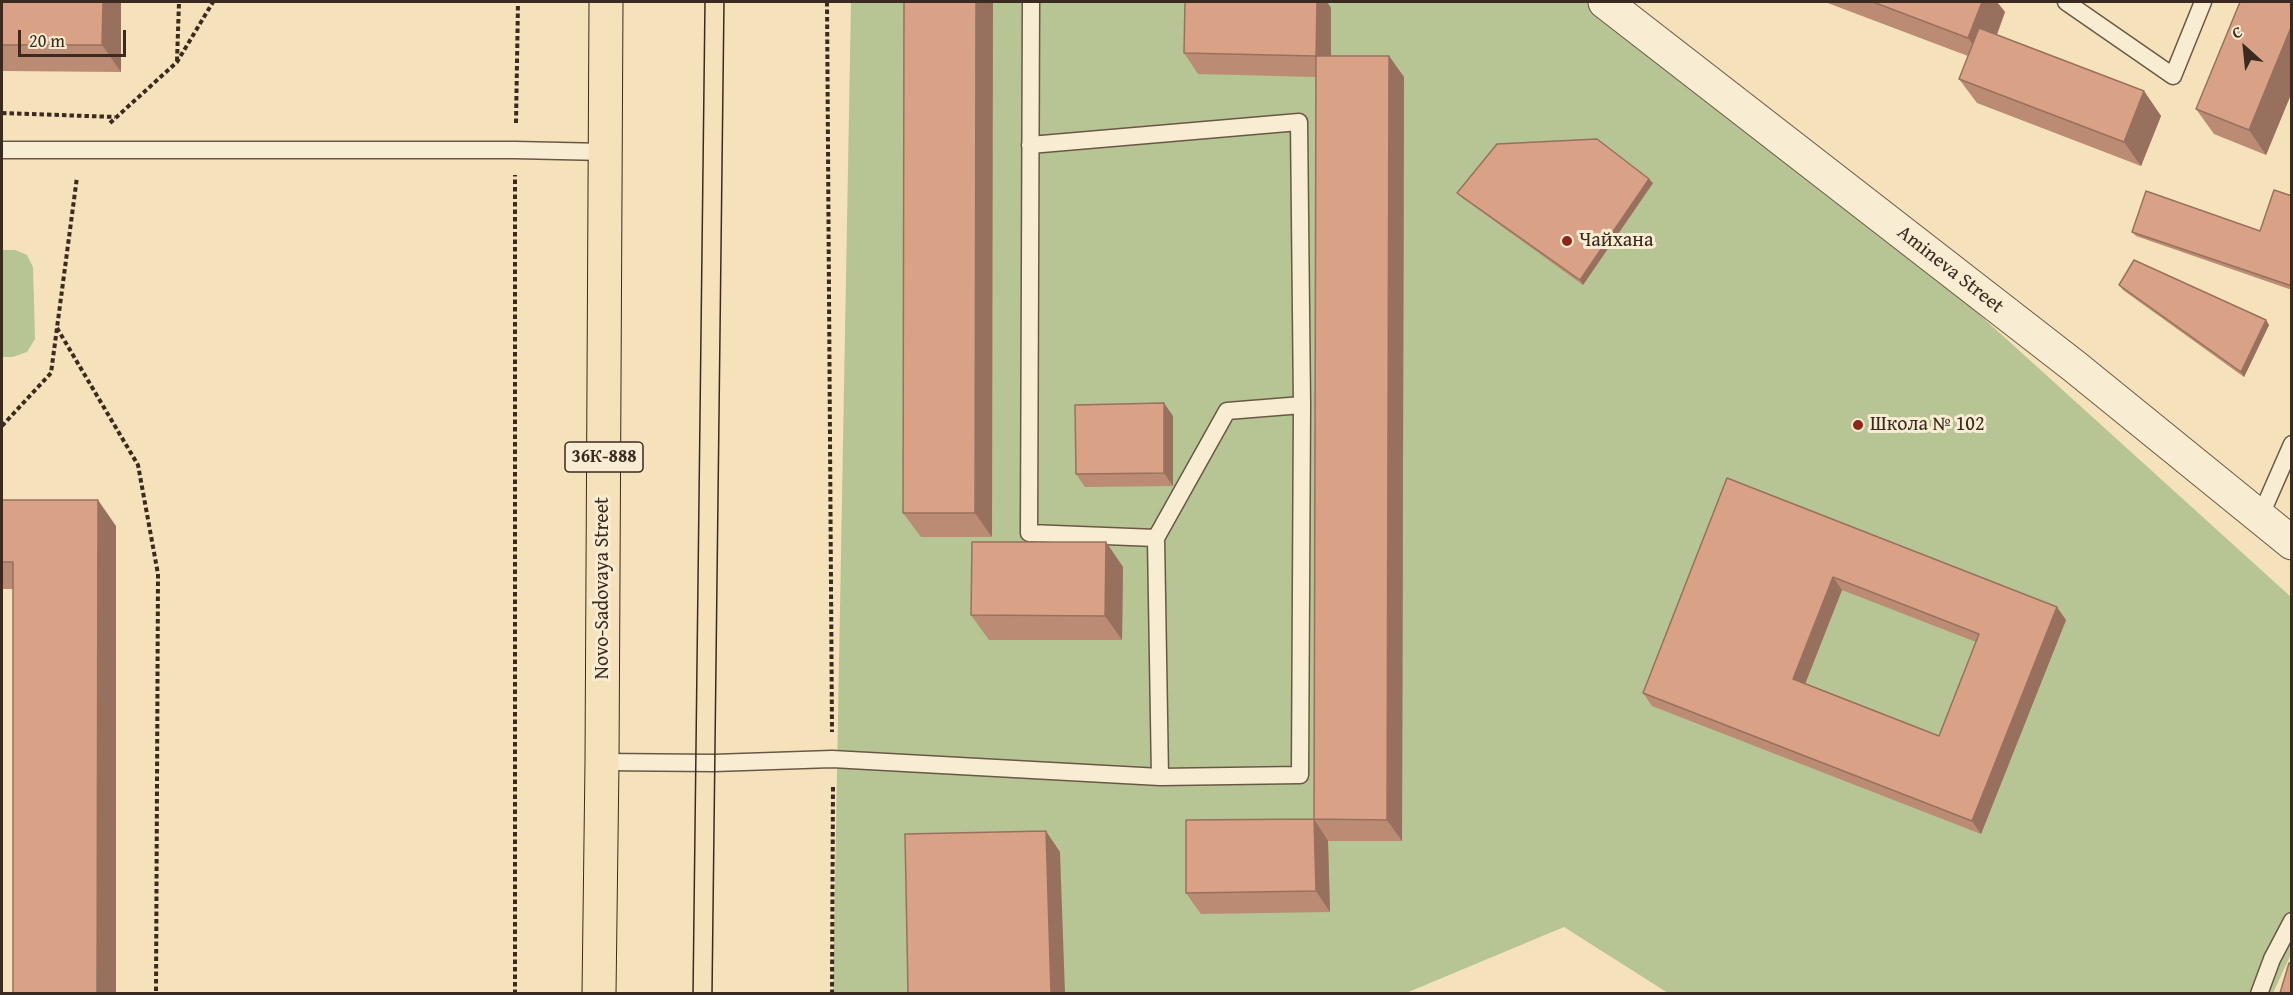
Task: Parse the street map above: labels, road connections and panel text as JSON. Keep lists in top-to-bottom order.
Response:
{
  "streets": {
    "main road": ["36К-888", "Novo-Sadovaya Street"],
    "street": ["Amineva Street"]
  },
  "places": ["Чайхана", "Школа № 102"],
  "scale_bar": "20 m",
  "north": "top left"
}
